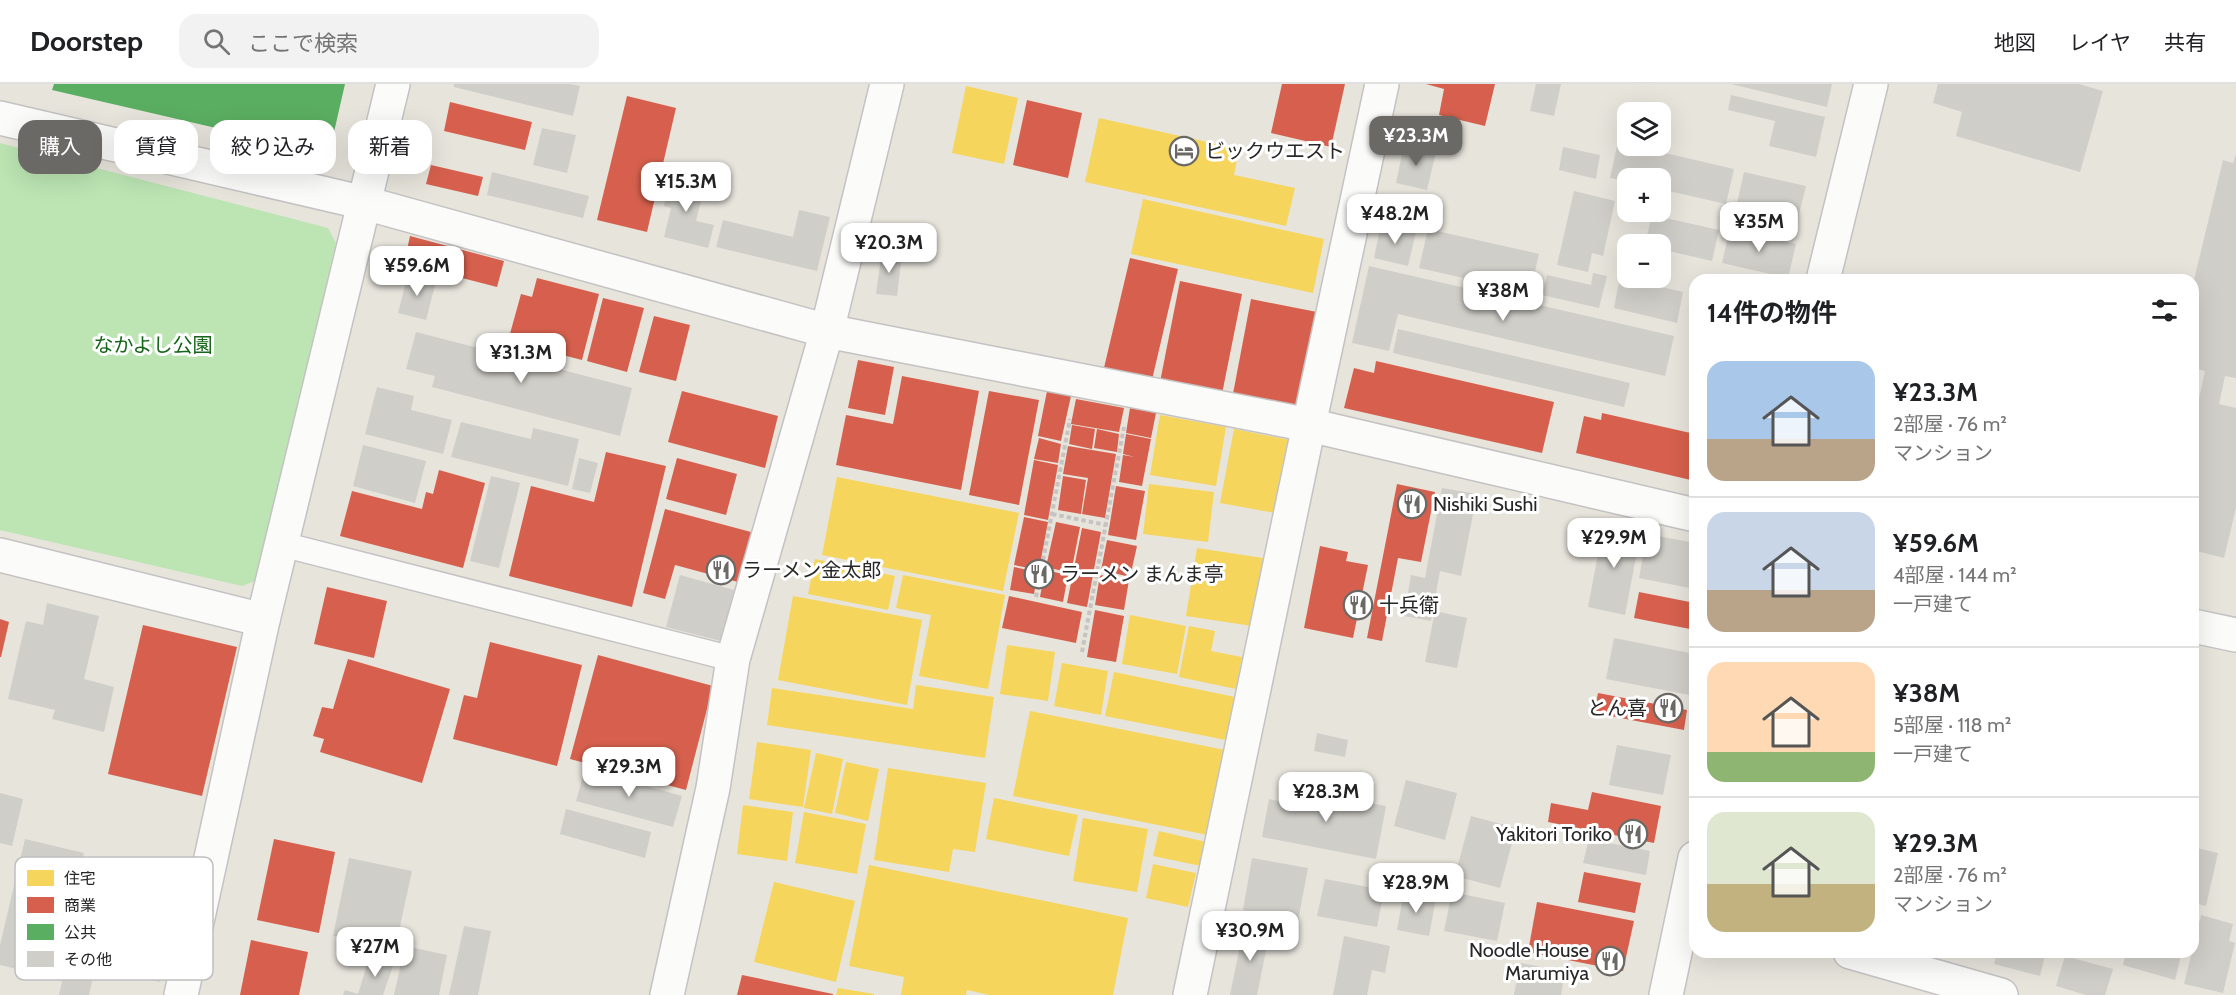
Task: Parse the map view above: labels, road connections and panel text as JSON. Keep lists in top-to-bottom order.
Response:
{
  "parks": ["なかよし公園"],
  "places": {
    "hotel": ["ビックウエスト"],
    "restaurant": [
      "Nishiki Sushi",
      "ラーメン金太郎",
      "ラーメン まんま亭",
      "十兵衛",
      "とん喜",
      "Yakitori Toriko",
      "Noodle House Marumiya"
    ]
  },
  "legend": [
    "住宅",
    "商業",
    "公共",
    "その他"
  ],
  "page": {
    "header": "Doorstep",
    "search": "ここで検索",
    "nav": ["地図", "レイヤ", "共有"],
    "map_buttons": ["+", "−"],
    "price": [
      "¥23.3M",
      "¥15.3M",
      "¥48.2M",
      "¥35M",
      "¥20.3M",
      "¥59.6M",
      "¥38M",
      "¥31.3M",
      "¥29.9M",
      "¥29.3M",
      "¥28.3M",
      "¥28.9M",
      "¥30.9M",
      "¥27M"
    ],
    "chip": [
      "購入",
      "賃貸",
      "絞り込み",
      "新着"
    ],
    "heading": "14件の物件",
    "list": [
      {
        "name": "¥23.3M",
        "note": "2部屋 · 76 m² · マンション"
      },
      {
        "name": "¥59.6M",
        "note": "4部屋 · 144 m² · 一戸建て"
      },
      {
        "name": "¥38M",
        "note": "5部屋 · 118 m² · 一戸建て"
      },
      {
        "name": "¥29.3M",
        "note": "2部屋 · 76 m² · マンション"
      }
    ]
  }
}
